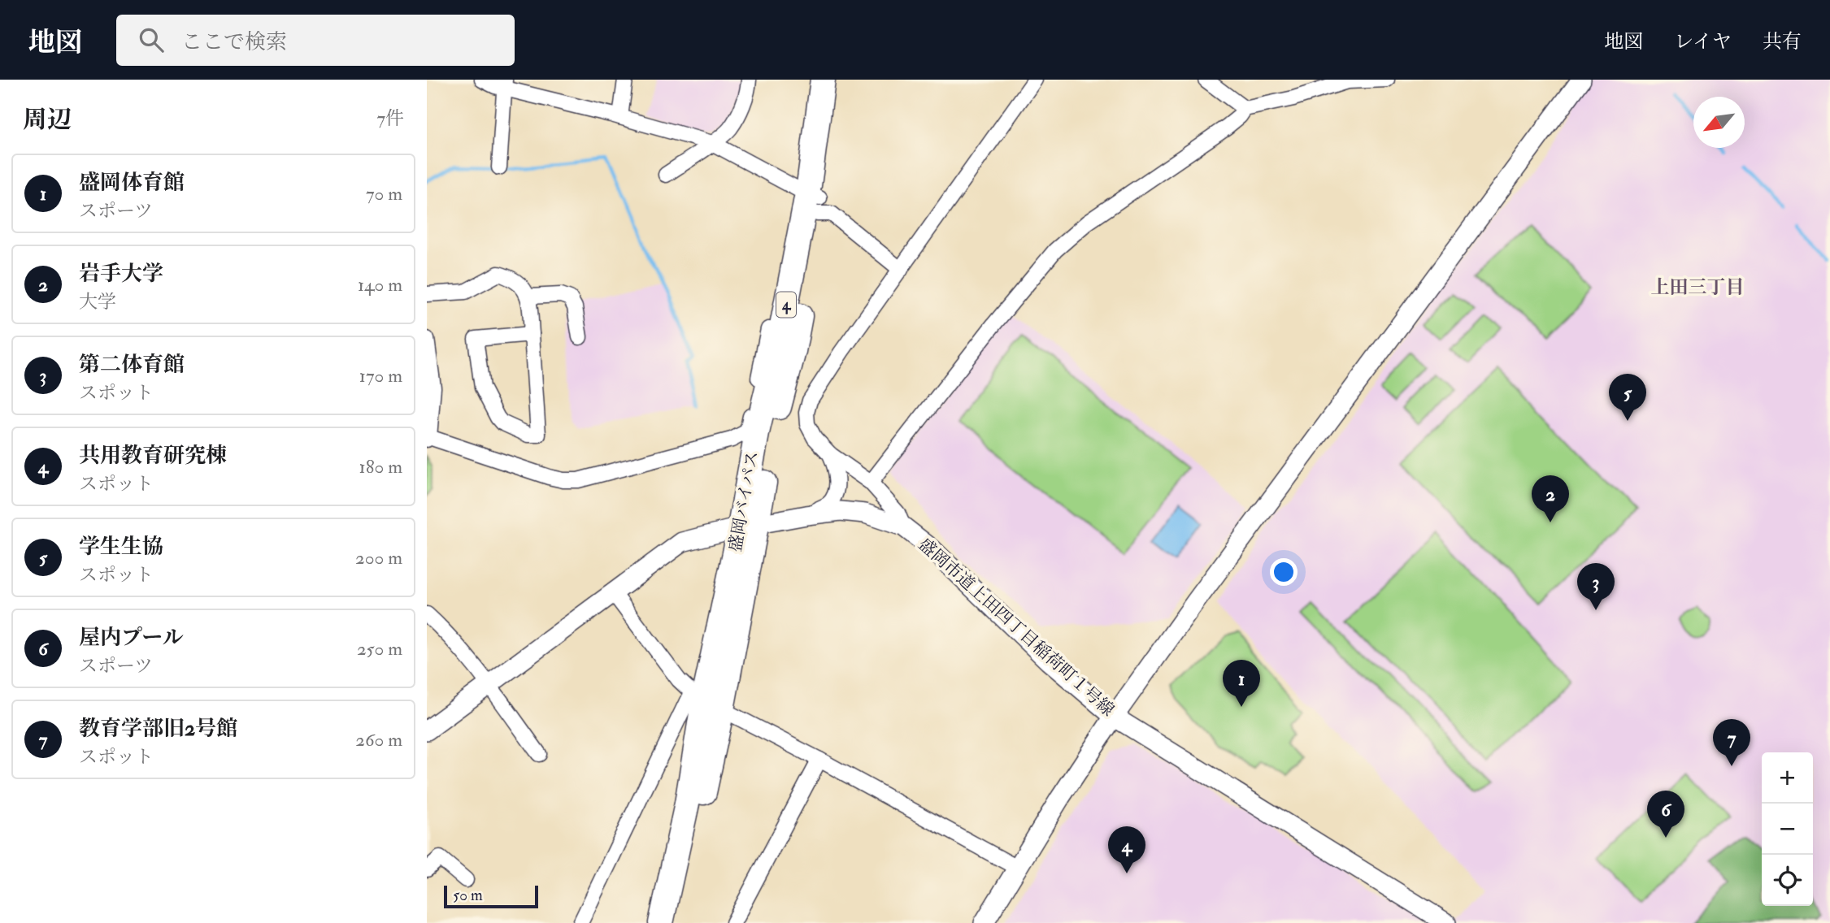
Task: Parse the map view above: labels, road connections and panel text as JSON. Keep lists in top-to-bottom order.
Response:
{
  "streets": {
    "highway": ["4", "盛岡バイパス"],
    "street": ["盛岡市道上田四丁目稲荷町１号線"]
  },
  "crossings": [
    ["盛岡バイパス", "盛岡市道上田四丁目稲荷町１号線"]
  ],
  "districts": ["上田三丁目"],
  "scale_bar": "50 m",
  "north": "bottom left",
  "page": {
    "header": "地図",
    "search": "ここで検索",
    "nav": ["地図", "レイヤ", "共有"],
    "heading": ["周辺", "7件"],
    "list": [
      {
        "mark": "1",
        "name": "盛岡体育館",
        "note": "スポーツ",
        "value": "70 m"
      },
      {
        "mark": "2",
        "name": "岩手大学",
        "note": "大学",
        "value": "140 m"
      },
      {
        "mark": "3",
        "name": "第二体育館",
        "note": "スポット",
        "value": "170 m"
      },
      {
        "mark": "4",
        "name": "共用教育研究棟",
        "note": "スポット",
        "value": "180 m"
      },
      {
        "mark": "5",
        "name": "学生生協",
        "note": "スポット",
        "value": "200 m"
      },
      {
        "mark": "6",
        "name": "屋内プール",
        "note": "スポーツ",
        "value": "250 m"
      },
      {
        "mark": "7",
        "name": "教育学部旧2号館",
        "note": "スポット",
        "value": "260 m"
      }
    ],
    "pins": [
      "5",
      "2",
      "3",
      "1",
      "7",
      "6",
      "4"
    ],
    "map_buttons": ["+", "−"],
    "scale": "50 m"
  }
}
